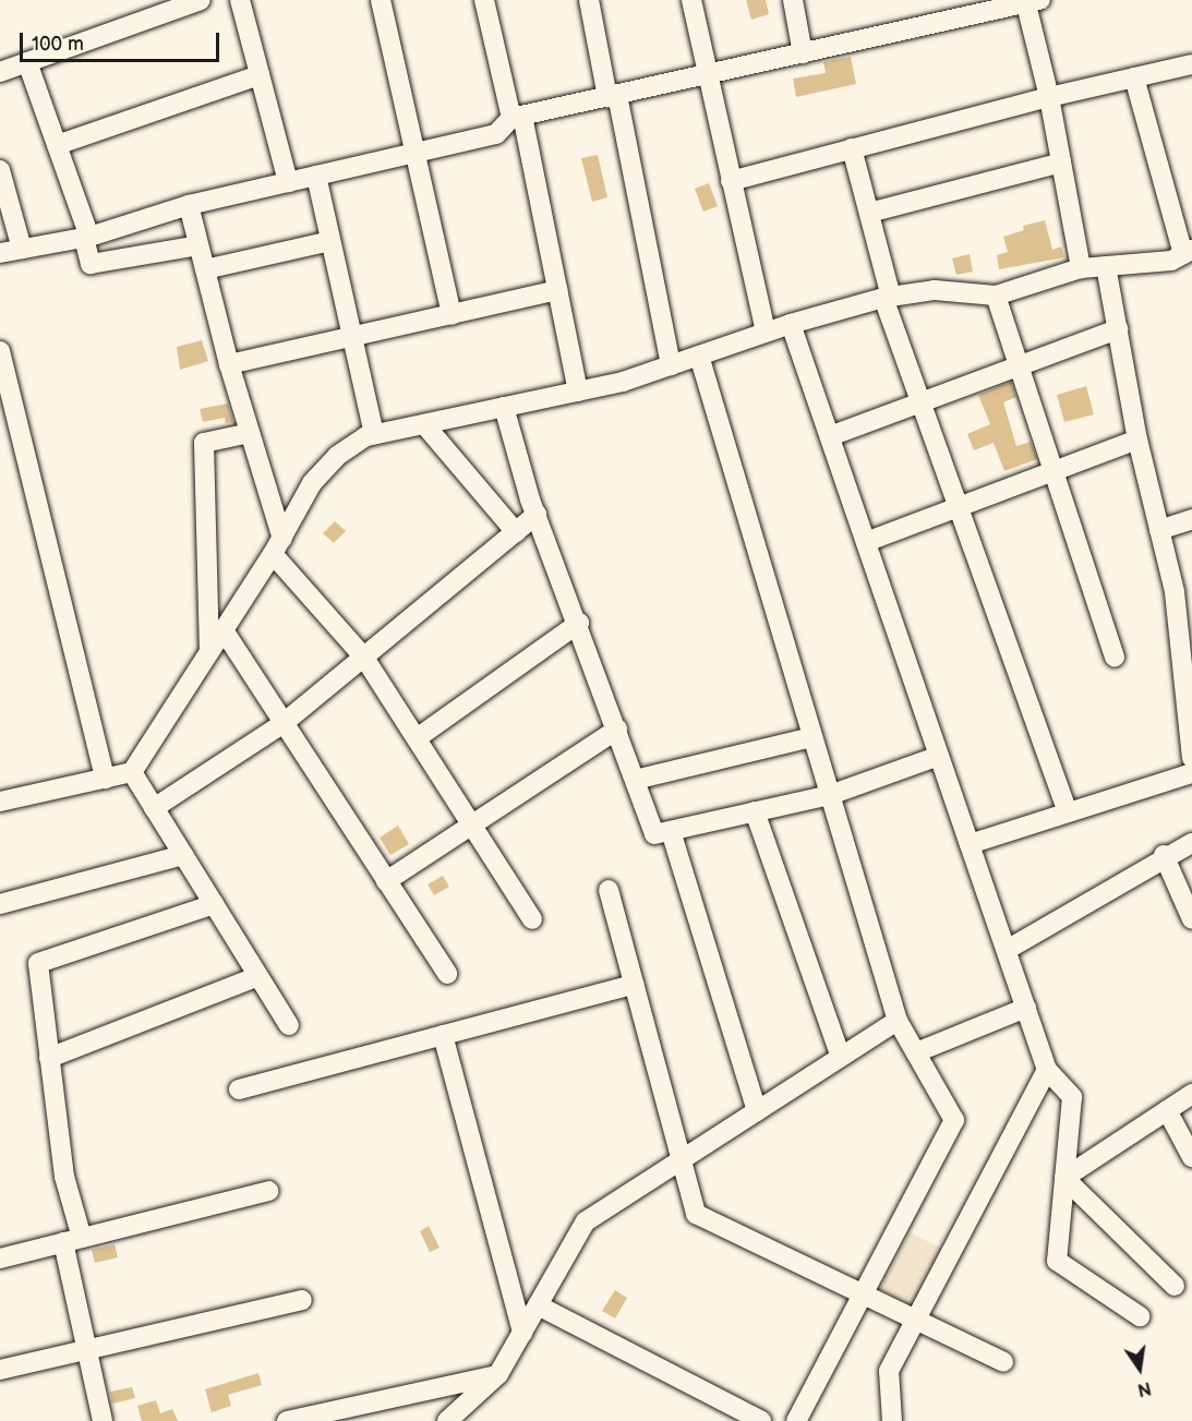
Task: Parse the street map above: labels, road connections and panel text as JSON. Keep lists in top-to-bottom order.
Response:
{
  "scale_bar": "100 m",
  "north": "bottom"
}
